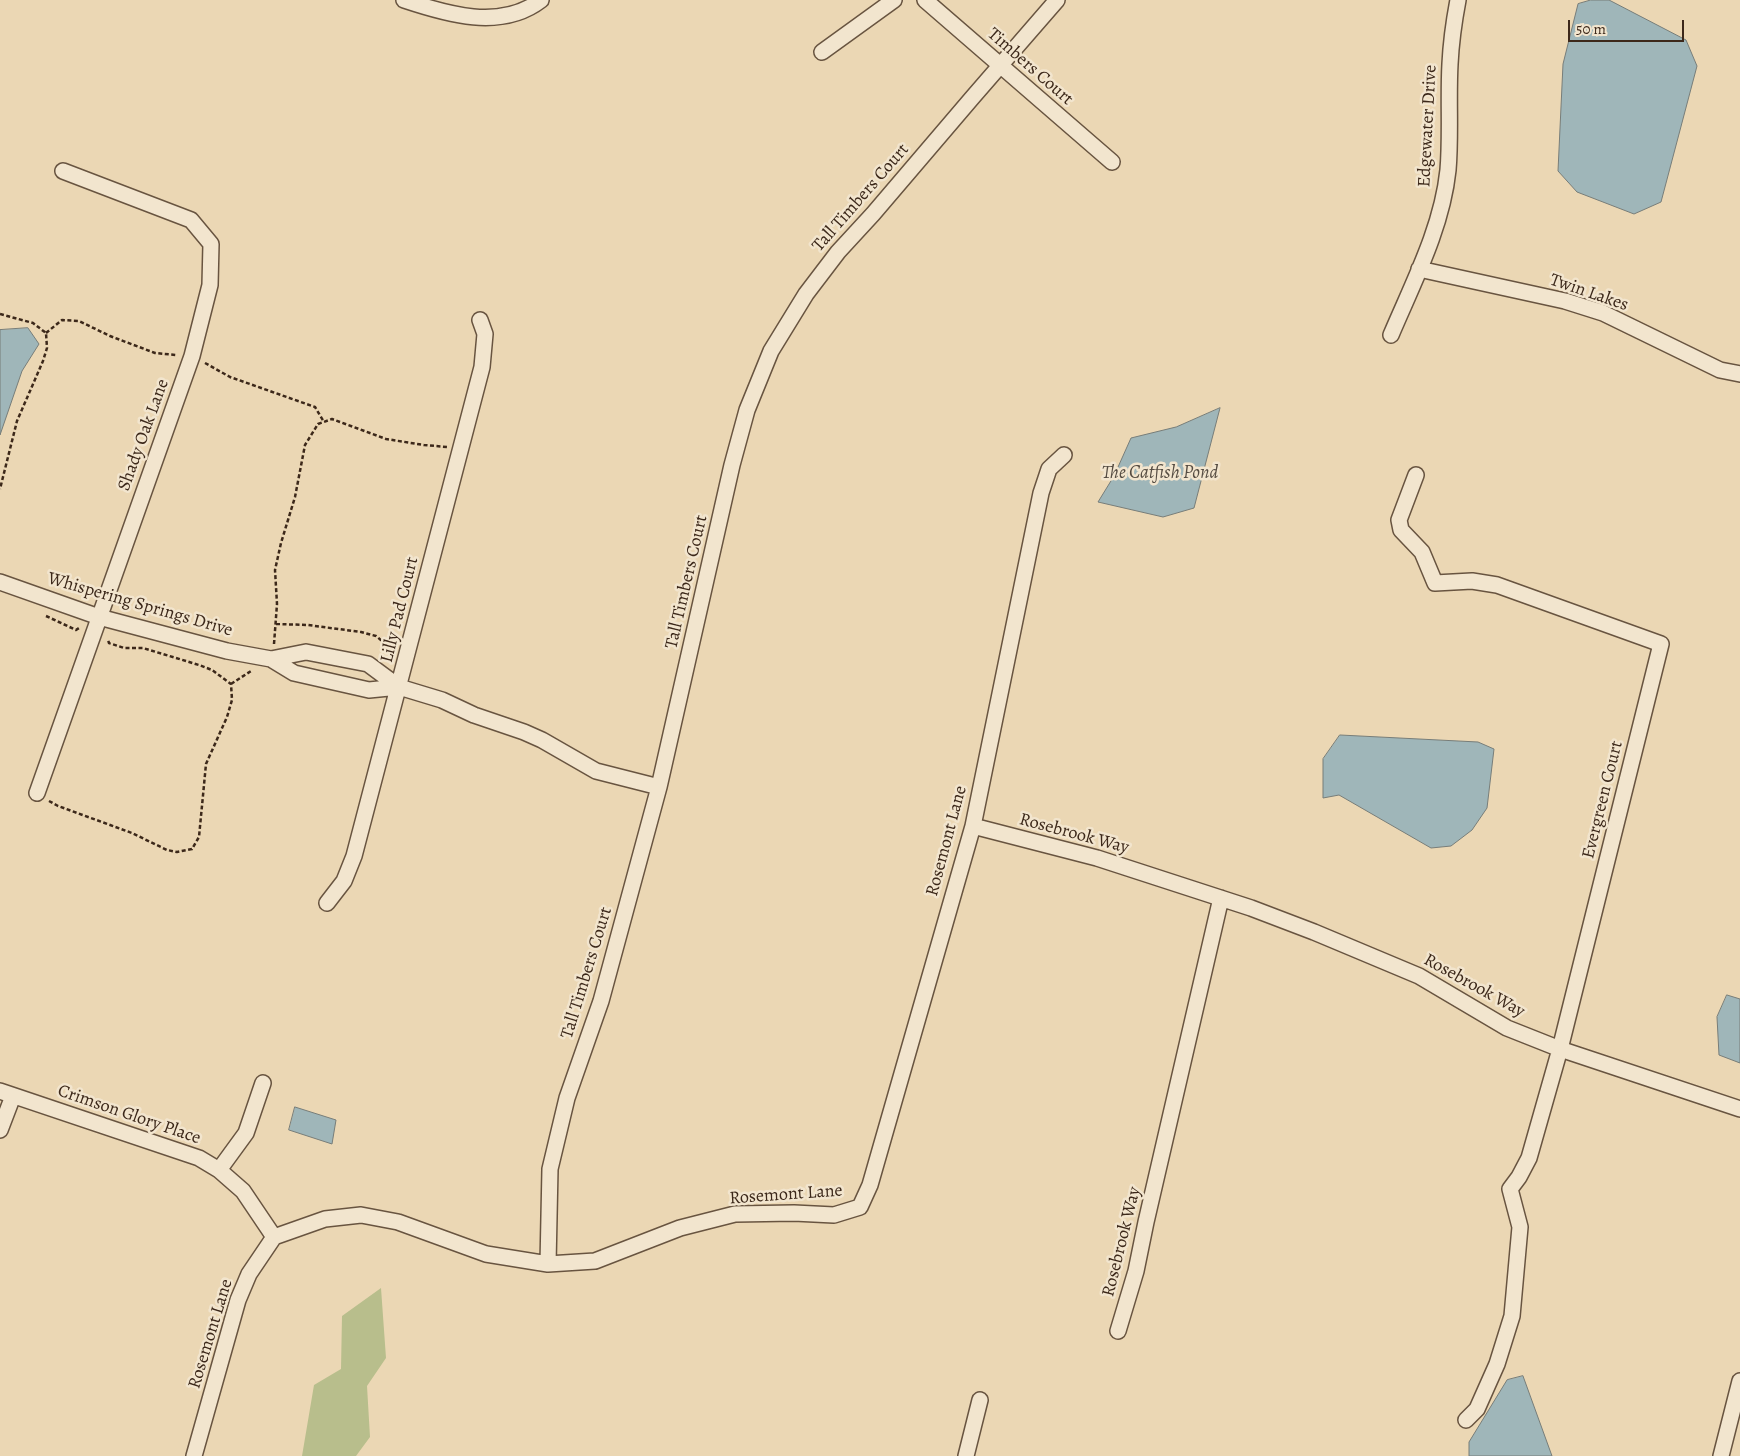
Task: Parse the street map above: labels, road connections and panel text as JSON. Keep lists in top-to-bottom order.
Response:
{
  "streets": {
    "street": [
      "Timbers Court",
      "Edgewater Drive",
      "Tall Timbers Court",
      "Twin Lakes",
      "Shady Oak Lane",
      "Whispering Springs Drive",
      "Lilly Pad Court",
      "Evergreen Court",
      "Rosebrook Way",
      "Rosemont Lane",
      "Crimson Glory Place"
    ]
  },
  "crossings": [
    ["Timbers Court", "Tall Timbers Court"],
    ["Edgewater Drive", "Twin Lakes"],
    ["Tall Timbers Court", "Whispering Springs Drive"],
    ["Tall Timbers Court", "Rosemont Lane"],
    ["Shady Oak Lane", "Whispering Springs Drive"],
    ["Whispering Springs Drive", "Lilly Pad Court"],
    ["Evergreen Court", "Rosebrook Way"],
    ["Rosebrook Way", "Rosemont Lane"],
    ["Rosemont Lane", "Crimson Glory Place"]
  ],
  "water": ["The Catfish Pond"],
  "scale_bar": "50 m"
}
